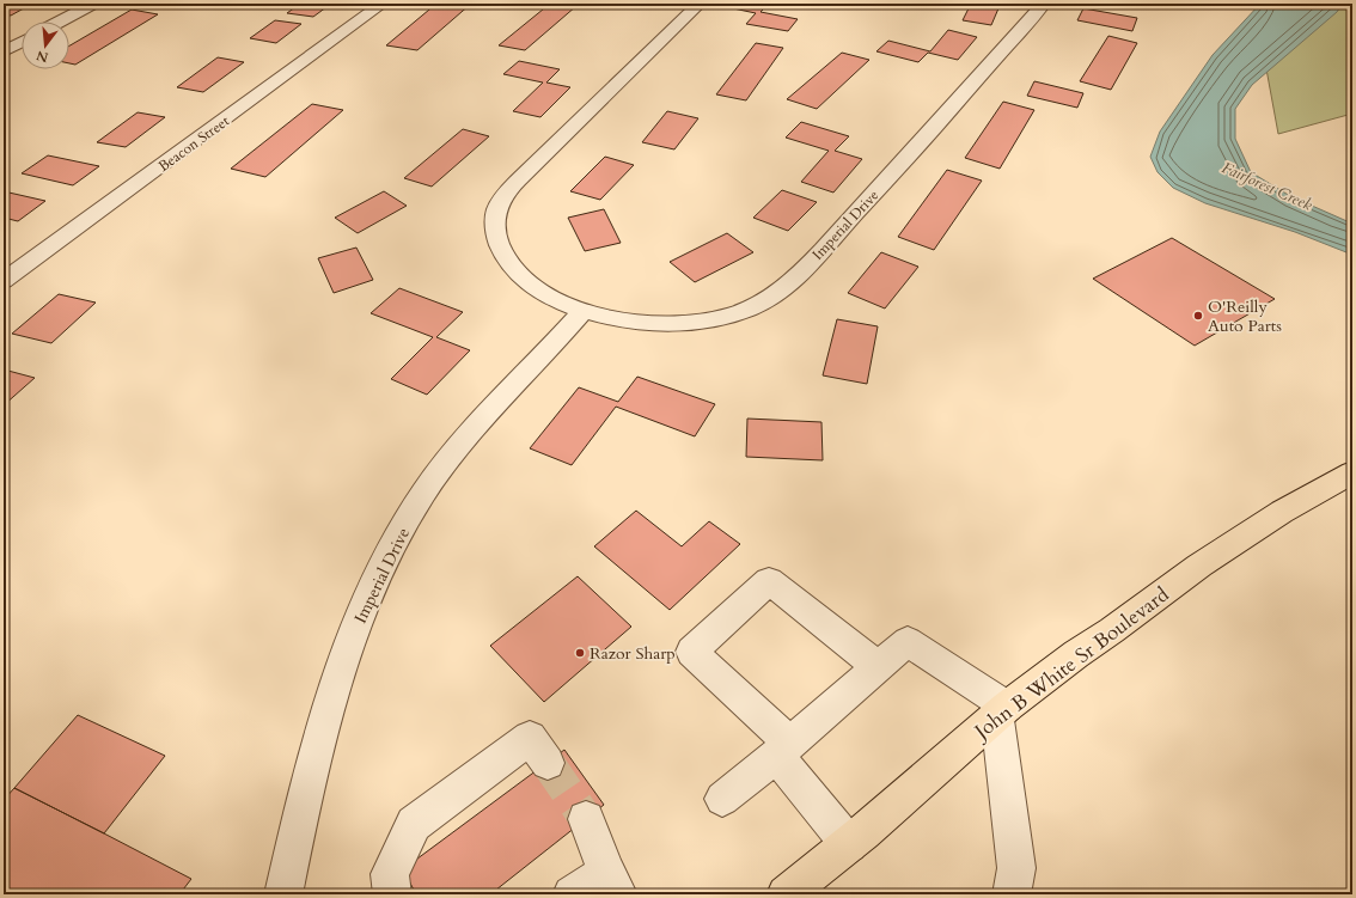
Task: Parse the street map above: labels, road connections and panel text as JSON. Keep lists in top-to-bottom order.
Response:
{
  "streets": {
    "main road": ["John B White Sr Boulevard"],
    "street": ["Beacon Street", "Imperial Drive"]
  },
  "water": ["Fairforest Creek"],
  "places": ["O'Reilly Auto Parts", "Razor Sharp"],
  "north": "bottom"
}
